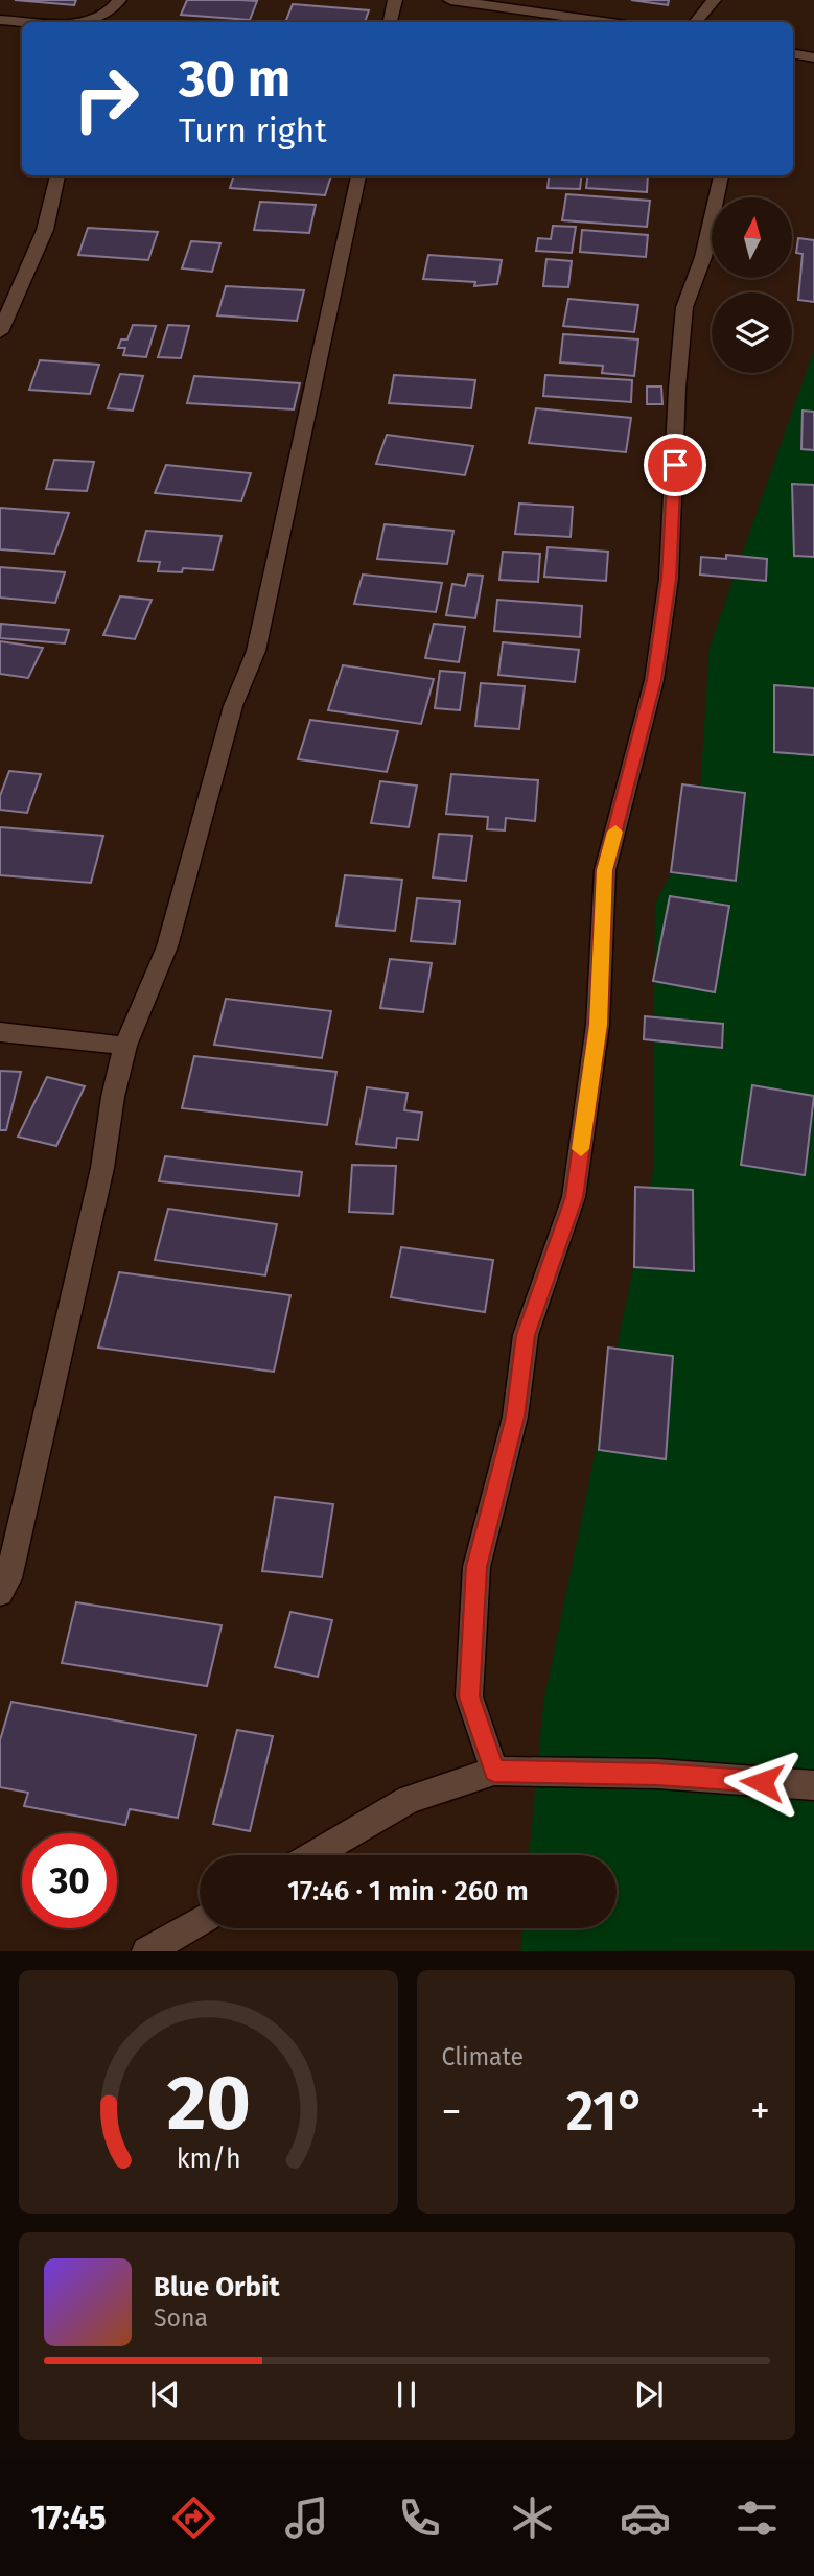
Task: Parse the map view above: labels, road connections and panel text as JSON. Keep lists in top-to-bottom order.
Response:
{
  "north": "top",
  "page": {
    "turn": ["30 m", "Turn right"],
    "limit": "30",
    "trip": "17:46 · 1 min · 260 m",
    "tile": "Climate",
    "heat": ["−", "21°", "+"],
    "song": ["Blue Orbit", "Sona"],
    "tabs": "17:45",
    "gauge": ["20", "km/h"]
  }
}
